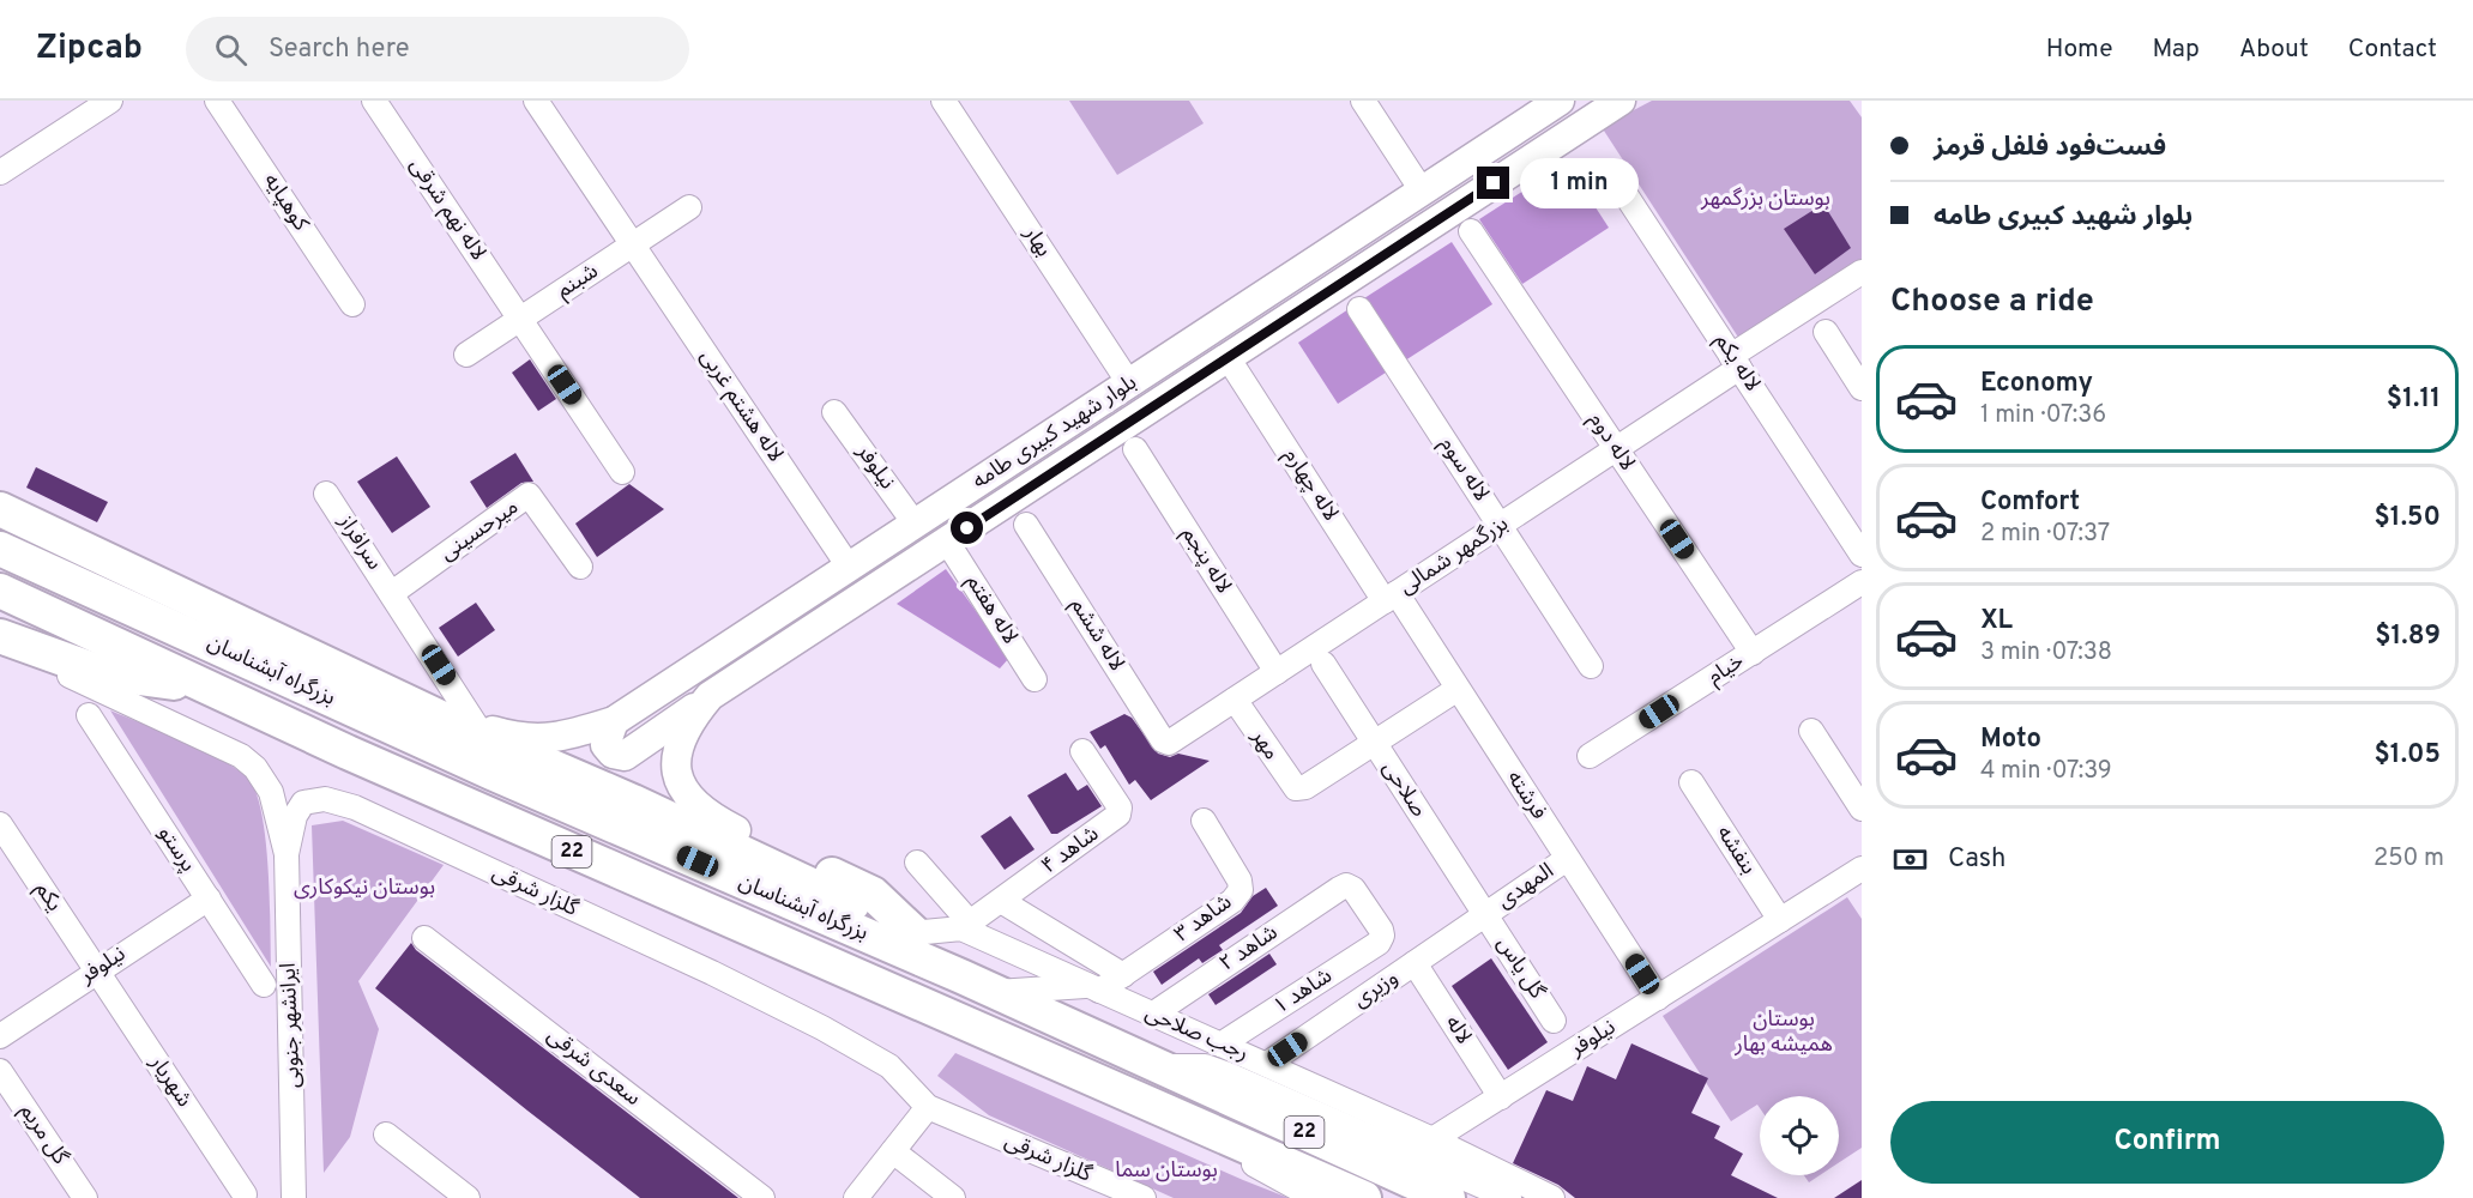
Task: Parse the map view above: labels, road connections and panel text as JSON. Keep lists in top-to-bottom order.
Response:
{
  "streets": {
    "highway": ["بزرگراه آبشناسان", "22"],
    "main road": ["بلوار شهید کبیری طامه"],
    "street": [
      "کوهپایه",
      "لاله نهم شرقی",
      "بهار",
      "شبنم",
      "لاله یکم",
      "لاله هشتم غربی",
      "لاله دوم",
      "نیلوفر",
      "لاله سوم",
      "لاله چهارم",
      "میرحسینی",
      "سرافراز",
      "بزرگمهر شمالی",
      "لاله پنجم",
      "لاله هفتم",
      "لاله ششم",
      "خیام",
      "مهر",
      "صلاحی",
      "فرشته",
      "پرستو",
      "شاهد ۴",
      "بنفشه",
      "المهدی",
      "گلزار شرقی",
      "یکم",
      "شاهد ۳",
      "شاهد ۲",
      "گل یاس",
      "وزیری",
      "شاهد ۱",
      "ایرانشهر جنوبی",
      "لاله",
      "رجب صلاحی",
      "سعدی شرقی",
      "شهریار",
      "گل مریم"
    ]
  },
  "crossings": [
    ["لاله نهم شرقی", "شبنم"],
    ["بهار", "بلوار شهید کبیری طامه"],
    ["شبنم", "لاله هشتم غربی"],
    ["لاله یکم", "بزرگمهر شمالی"],
    ["لاله هشتم غربی", "بلوار شهید کبیری طامه"],
    ["بلوار شهید کبیری طامه", "نیلوفر"],
    ["بلوار شهید کبیری طامه", "سرافراز"],
    ["بلوار شهید کبیری طامه", "لاله هفتم"],
    ["لاله دوم", "بزرگمهر شمالی"],
    ["لاله دوم", "خیام"],
    ["نیلوفر", "فرشته"],
    ["نیلوفر", "پرستو"],
    ["نیلوفر", "بنفشه"],
    ["نیلوفر", "یکم"],
    ["نیلوفر", "لاله"],
    ["نیلوفر", "رجب صلاحی"],
    ["نیلوفر", "شهریار"],
    ["لاله سوم", "بزرگمهر شمالی"],
    ["لاله چهارم", "بزرگمهر شمالی"],
    ["لاله چهارم", "فرشته"],
    ["میرحسینی", "سرافراز"],
    ["بزرگمهر شمالی", "لاله پنجم"],
    ["بزرگمهر شمالی", "لاله ششم"],
    ["بزرگمهر شمالی", "مهر"],
    ["بزرگمهر شمالی", "فرشته"],
    ["مهر", "صلاحی"],
    ["صلاحی", "المهدی"],
    ["صلاحی", "گل یاس"],
    ["صلاحی", "وزیری"],
    ["فرشته", "المهدی"],
    ["شاهد ۴", "رجب صلاحی"],
    ["المهدی", "گل یاس"],
    ["المهدی", "وزیری"],
    ["گلزار شرقی", "ایرانشهر جنوبی"],
    ["یکم", "شهریار"],
    ["شاهد ۳", "رجب صلاحی"],
    ["شاهد ۲", "شاهد ۱"],
    ["شاهد ۲", "رجب صلاحی"],
    ["گل یاس", "وزیری"],
    ["وزیری", "لاله"],
    ["وزیری", "رجب صلاحی"],
    ["شاهد ۱", "رجب صلاحی"]
  ],
  "parks": [
    "بوستان بزرگمهر",
    "بوستان نیکوکاری",
    "بوستان همیشه بهار",
    "بوستان سما"
  ],
  "page": {
    "header": "Zipcab",
    "search": "Search here",
    "nav": [
      "Home",
      "Map",
      "About",
      "Contact"
    ],
    "banner": ["فست‌فود فلفل قرمز", "بلوار شهید کبیری طامه"],
    "bubble": "1 min",
    "heading": "Choose a ride",
    "list": [
      {
        "name": "Economy",
        "note": "1 min · 07:36",
        "value": "$1.11"
      },
      {
        "name": "Comfort",
        "note": "2 min · 07:37",
        "value": "$1.50"
      },
      {
        "name": "XL",
        "note": "3 min · 07:38",
        "value": "$1.89"
      },
      {
        "name": "Moto",
        "note": "4 min · 07:39",
        "value": "$1.05"
      }
    ],
    "pay": ["Cash", "250 m"],
    "buttons": "Confirm"
  }
}
